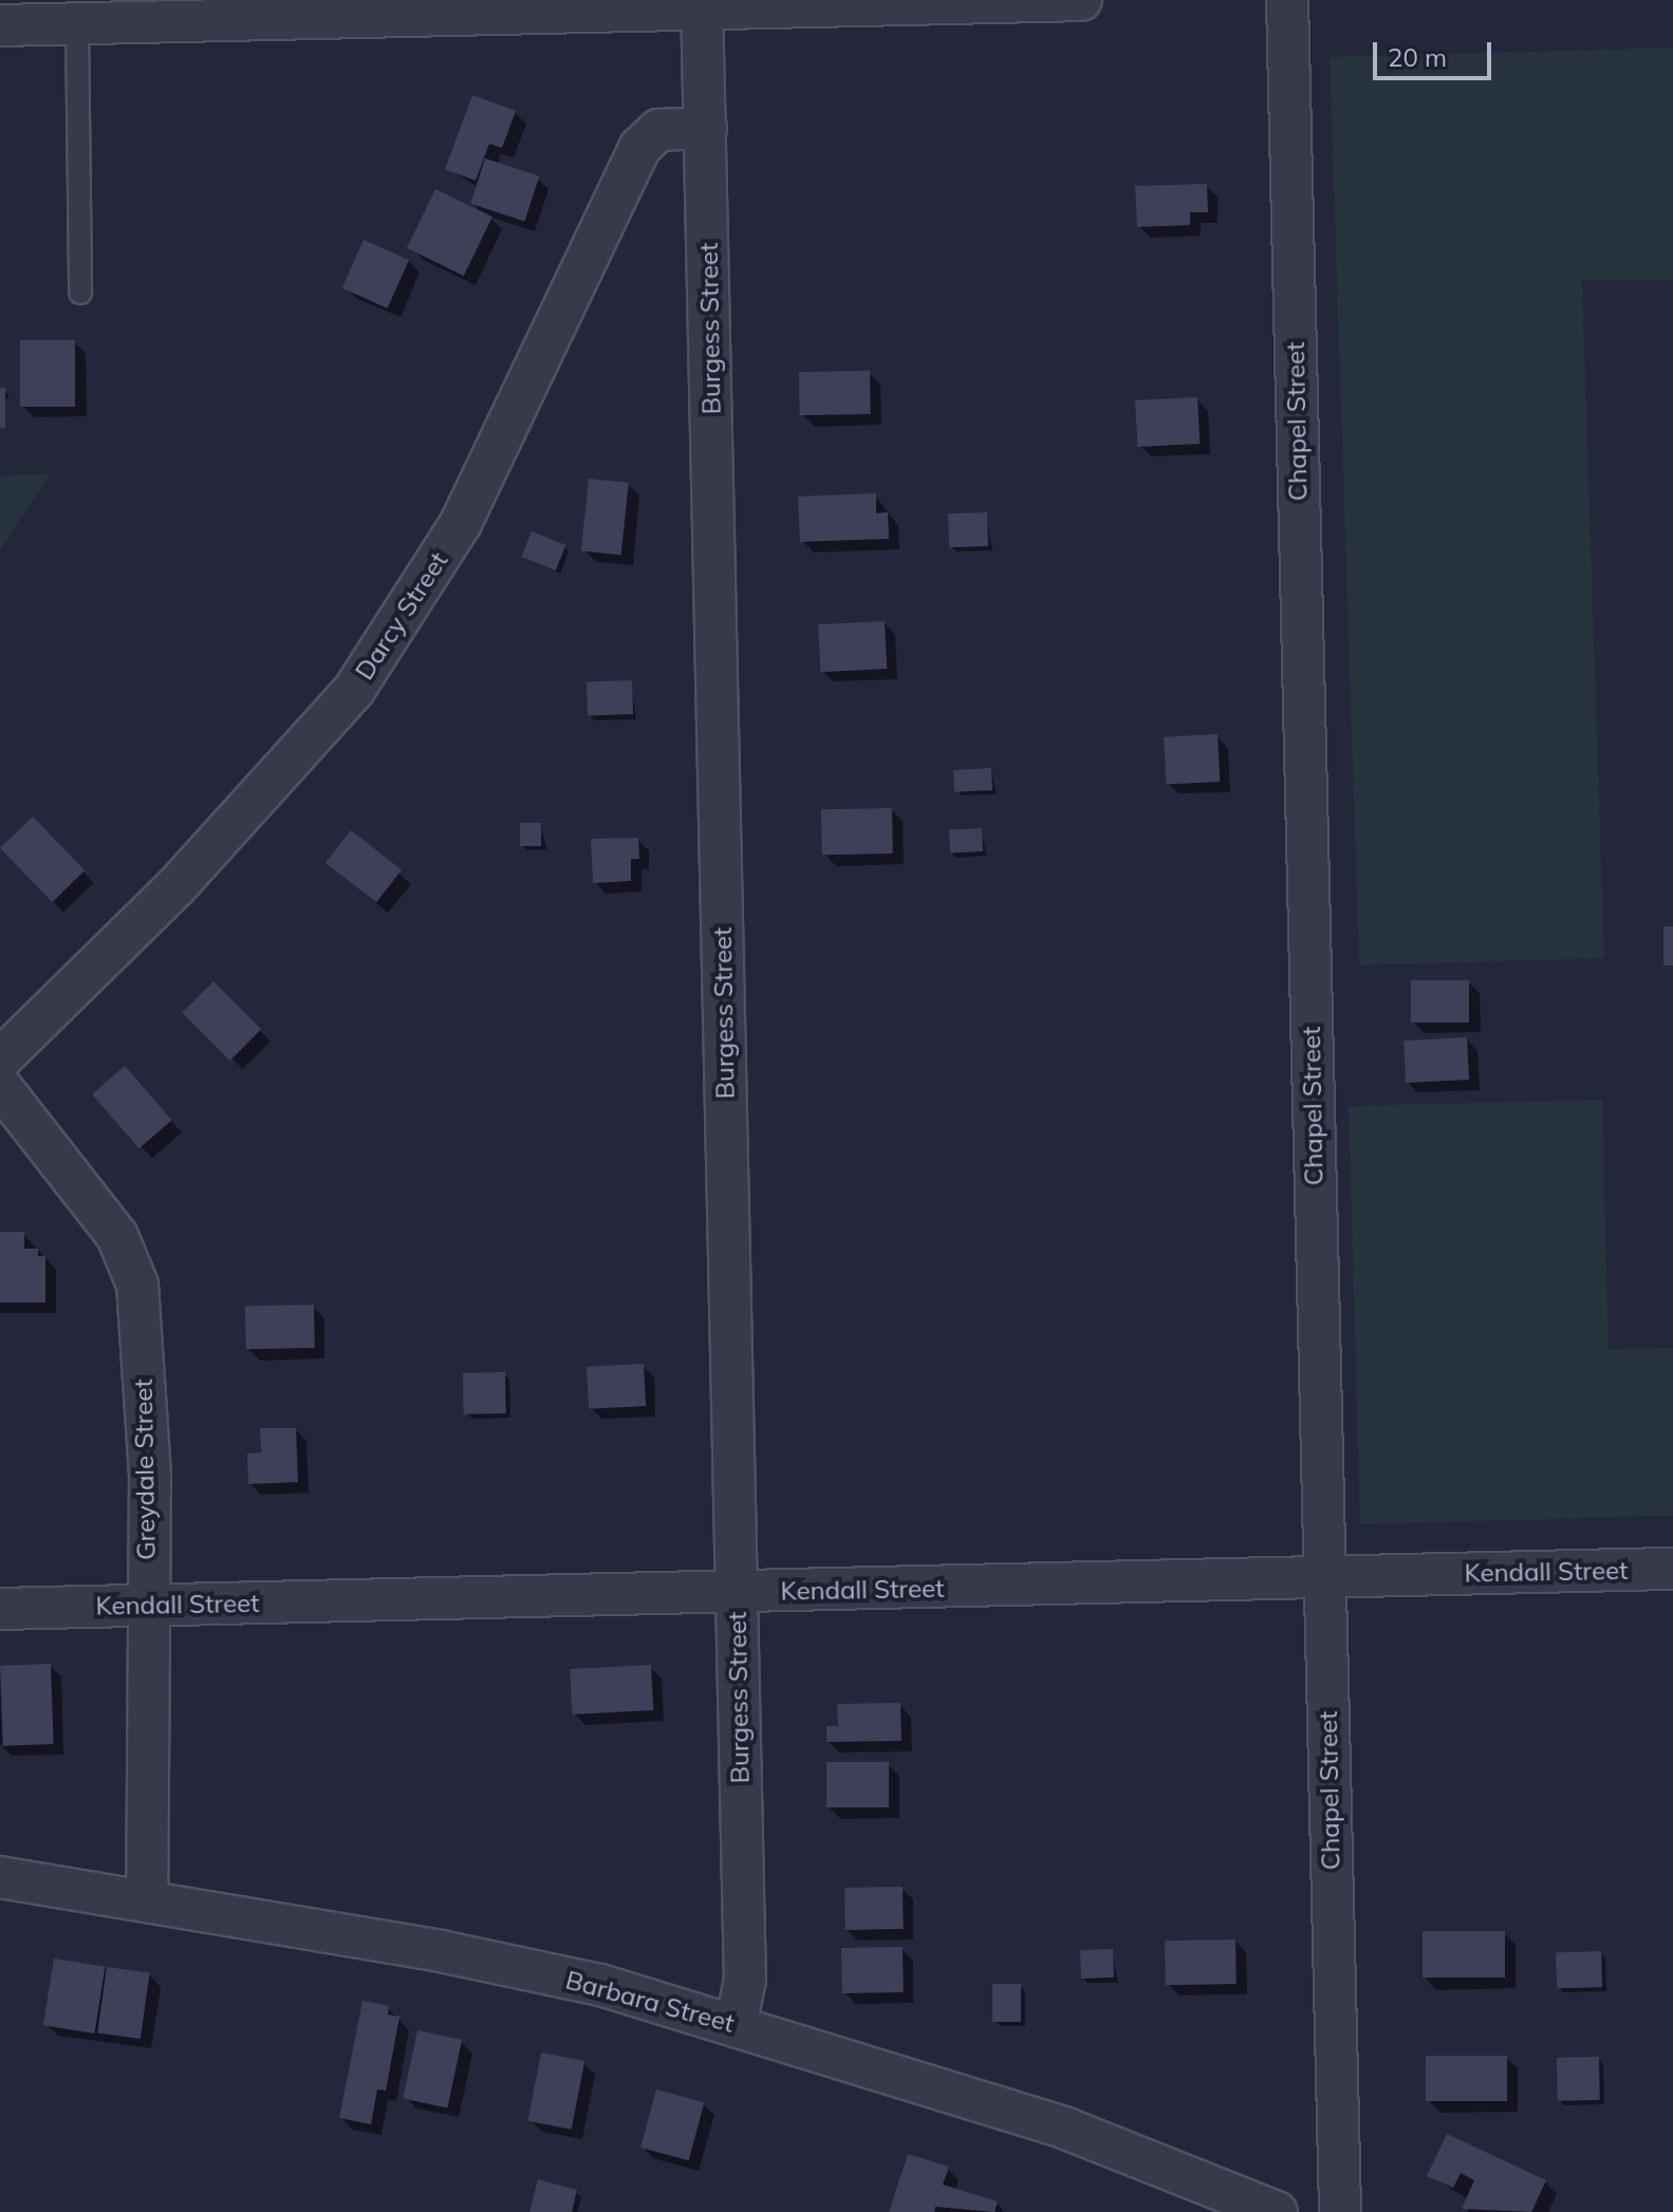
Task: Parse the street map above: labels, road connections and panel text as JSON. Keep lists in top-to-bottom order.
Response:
{
  "streets": {
    "street": [
      "Burgess Street",
      "Chapel Street",
      "Darcy Street",
      "Greydale Street",
      "Kendall Street",
      "Barbara Street"
    ]
  },
  "crossings": [
    ["Burgess Street", "Darcy Street"],
    ["Burgess Street", "Kendall Street"],
    ["Burgess Street", "Barbara Street"],
    ["Chapel Street", "Kendall Street"],
    ["Greydale Street", "Kendall Street"],
    ["Greydale Street", "Barbara Street"]
  ],
  "scale_bar": "20 m"
}
